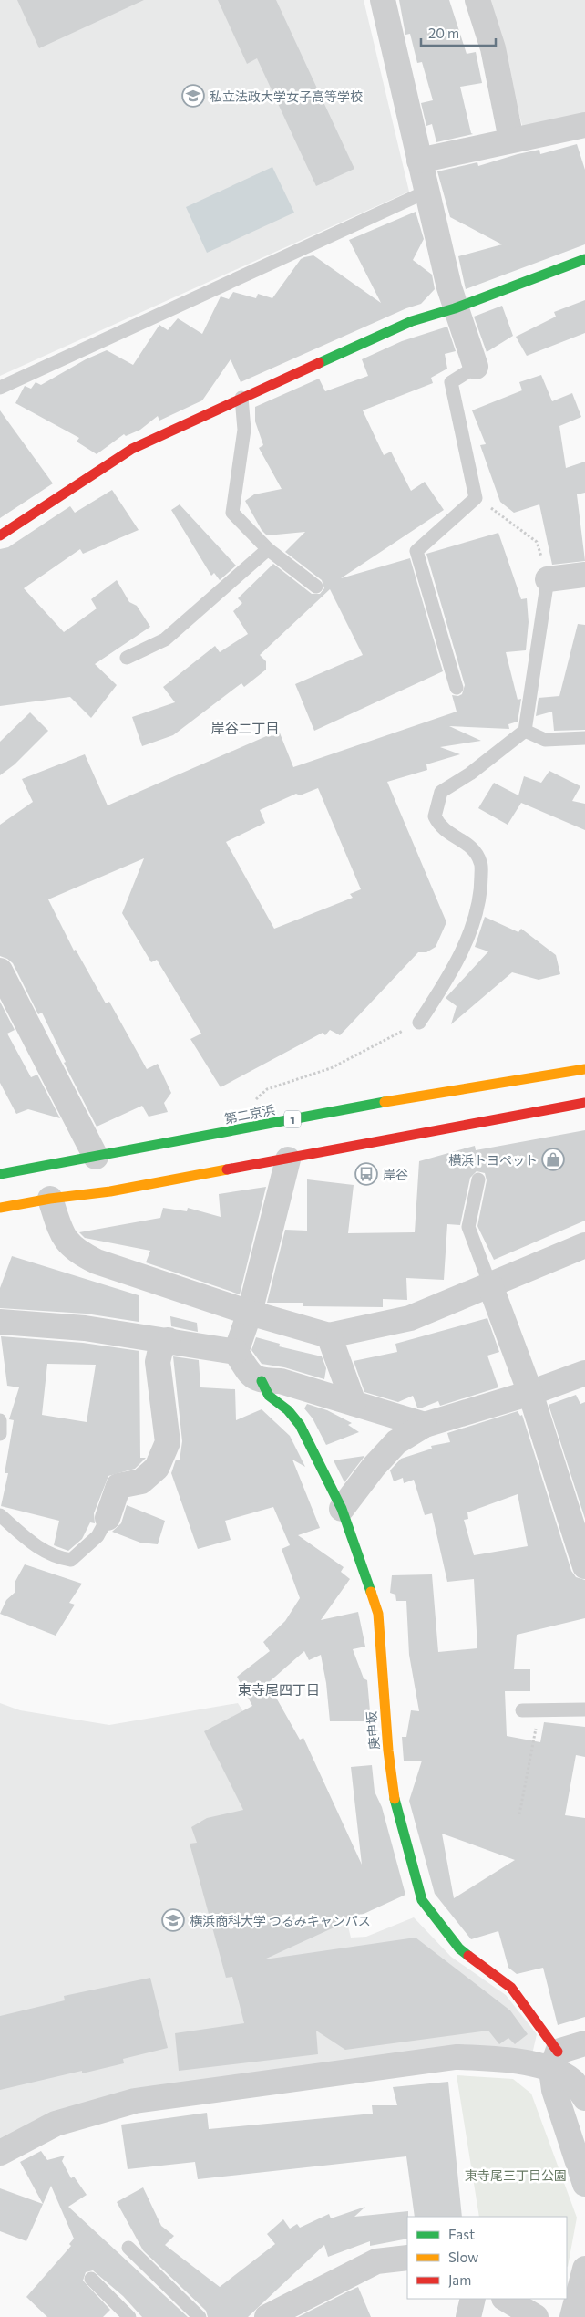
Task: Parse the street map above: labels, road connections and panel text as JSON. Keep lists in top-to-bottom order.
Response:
{
  "streets": {
    "main road": ["第二京浜", "1", "庚申坂"]
  },
  "districts": ["岸谷二丁目", "東寺尾四丁目"],
  "parks": ["東寺尾三丁目公園"],
  "places": {
    "school or university": ["私立法政大学女子高等学校", "横浜商科大学 つるみキャンパス"],
    "shop": ["横浜トヨペット"],
    "bus stop": ["岸谷"]
  },
  "legend": ["Fast", "Slow", "Jam"],
  "scale_bar": "20 m"
}
